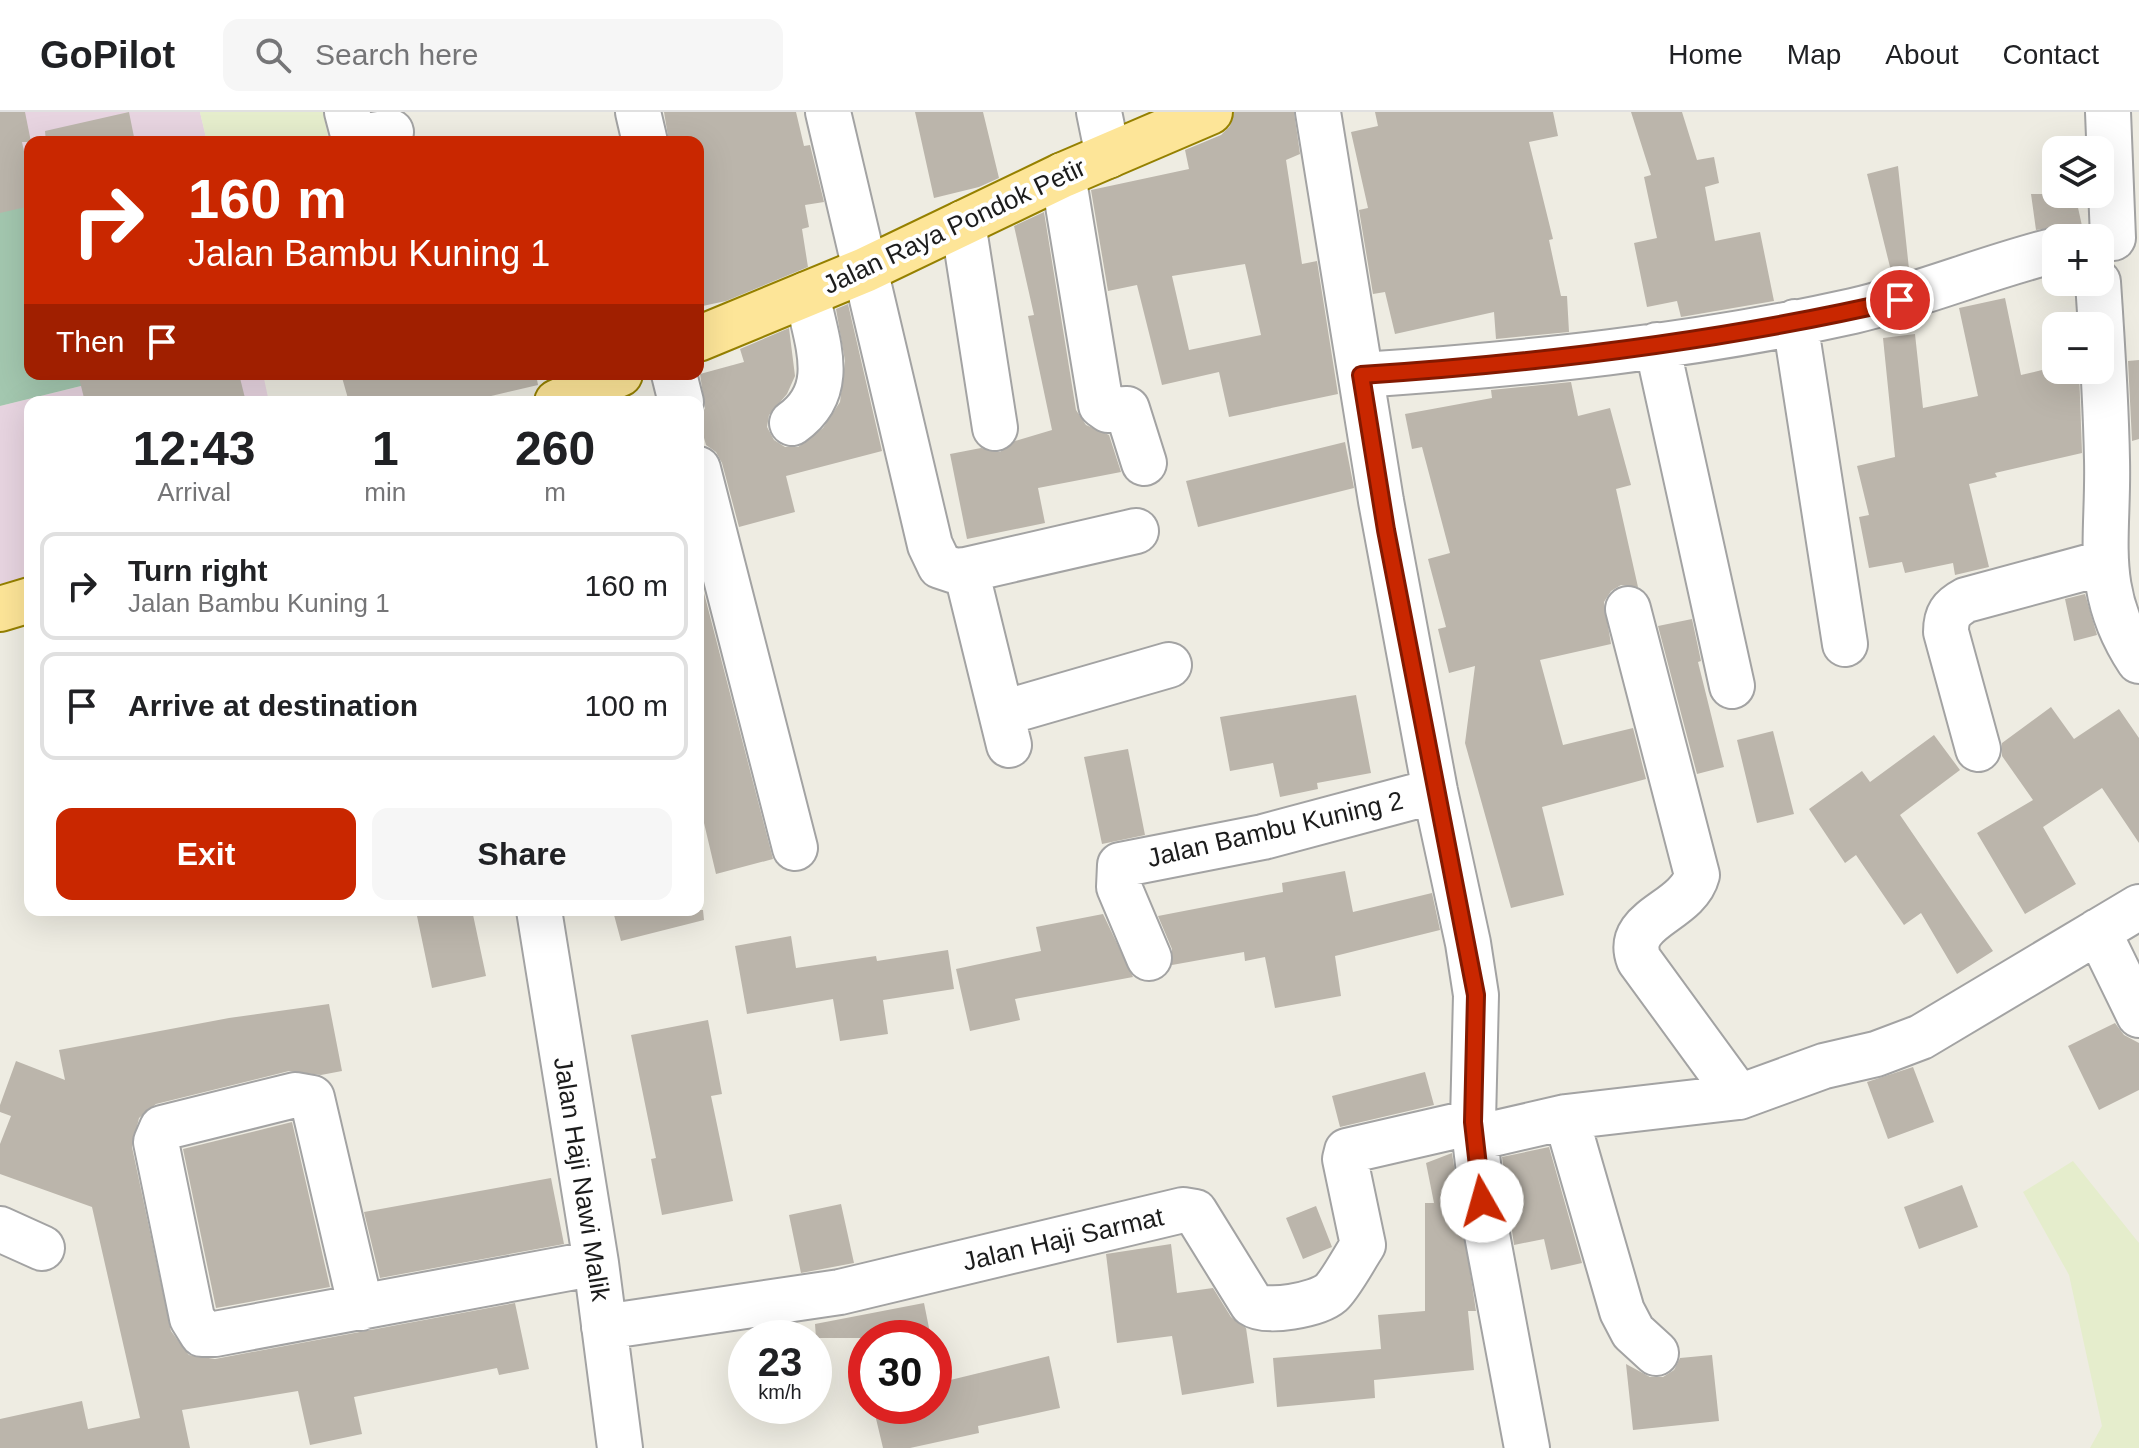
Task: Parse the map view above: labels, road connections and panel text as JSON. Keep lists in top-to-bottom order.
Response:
{
  "streets": {
    "main road": ["Jalan Raya Pondok Petir"],
    "street": ["Jalan Bambu Kuning 2", "Jalan Haji Nawi Malik", "Jalan Haji Sarmat"]
  },
  "crossings": [
    ["Jalan Haji Nawi Malik", "Jalan Haji Sarmat"]
  ],
  "page": {
    "header": "GoPilot",
    "search": "Search here",
    "nav": [
      "Home",
      "Map",
      "About",
      "Contact"
    ],
    "map_buttons": ["+", "−"],
    "turn": ["160 m", "Jalan Bambu Kuning 1"],
    "then": "Then",
    "eta": [
      "12:43",
      "Arrival",
      "1",
      "min",
      "260",
      "m"
    ],
    "list": [
      {
        "name": "Turn right",
        "note": "Jalan Bambu Kuning 1",
        "value": "160 m"
      },
      {
        "name": "Arrive at destination",
        "value": "100 m"
      }
    ],
    "buttons": ["Exit", "Share"],
    "speed": "23 km/h",
    "limit": "30"
  }
}
